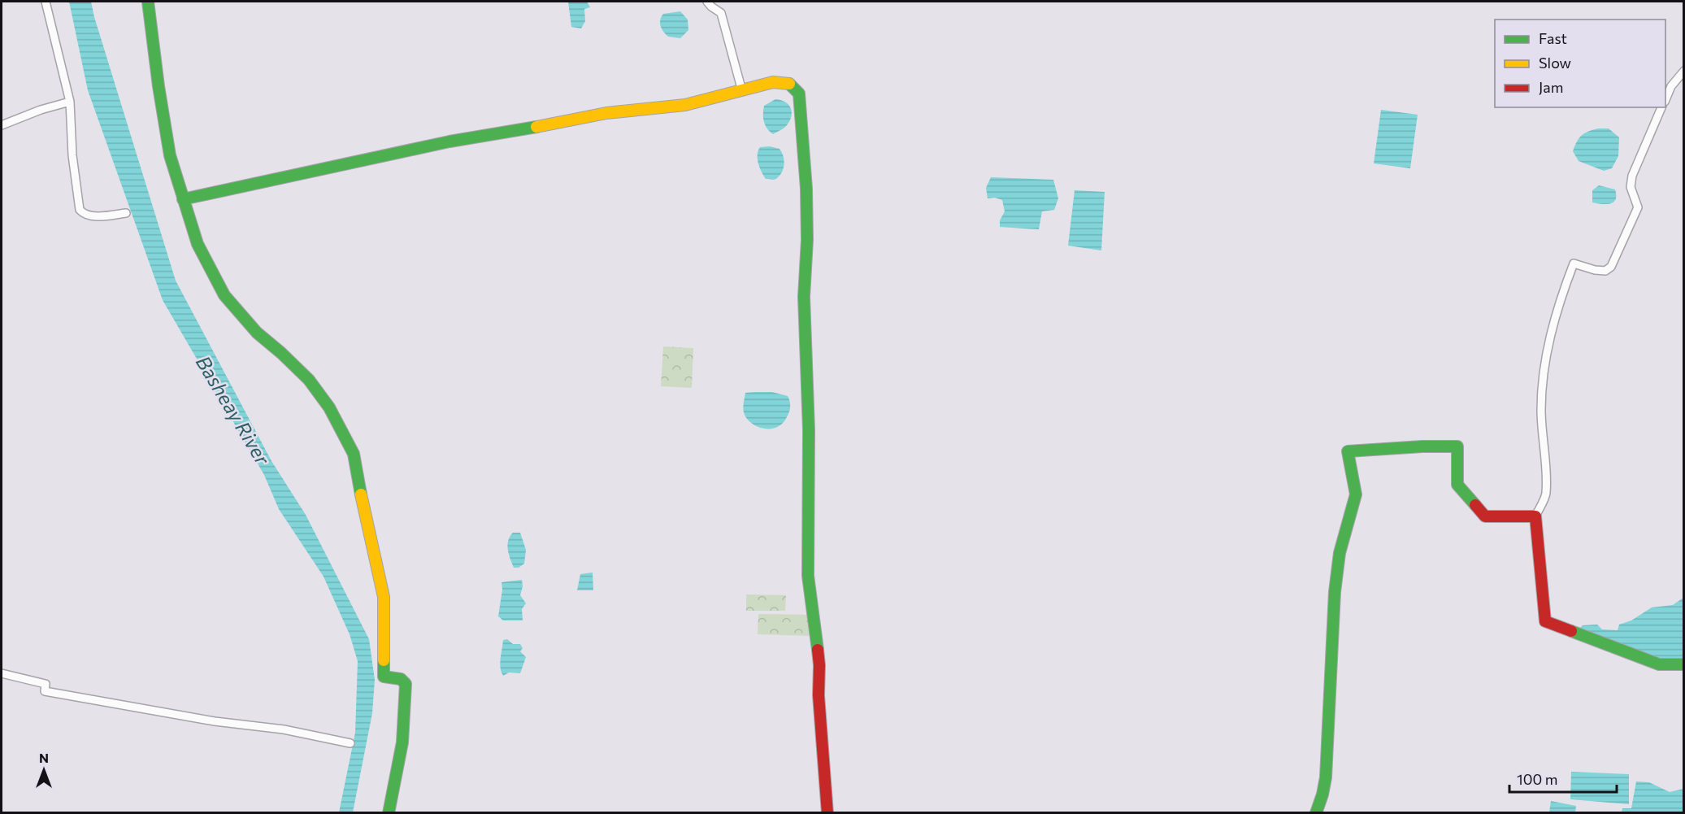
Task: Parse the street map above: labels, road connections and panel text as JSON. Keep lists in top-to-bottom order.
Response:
{
  "water": ["Basheay River"],
  "legend": ["Fast", "Slow", "Jam"],
  "scale_bar": "100 m",
  "north": "top"
}
